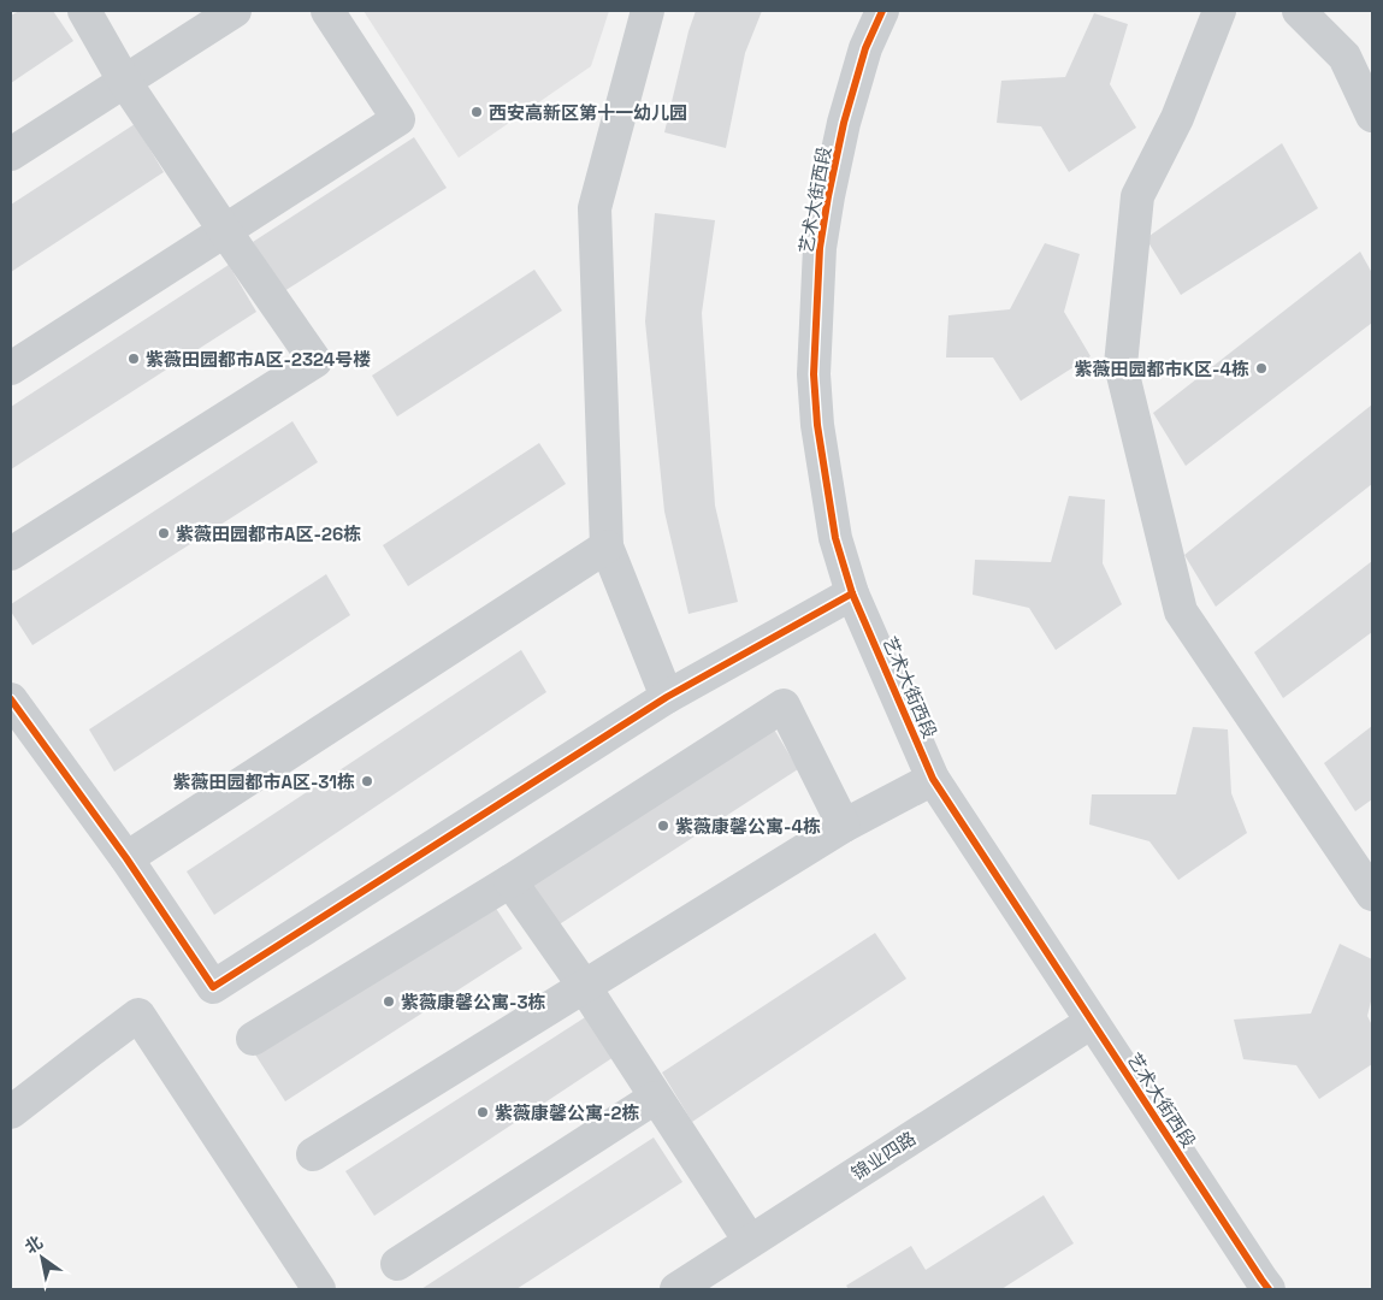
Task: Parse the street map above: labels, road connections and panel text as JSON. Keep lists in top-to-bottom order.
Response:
{
  "streets": {
    "street": ["艺术大街西段", "锦业四路"]
  },
  "crossings": [
    ["艺术大街西段", "锦业四路"]
  ],
  "places": [
    "西安高新区第十一幼儿园",
    "紫薇田园都市A区-2324号楼",
    "紫薇田园都市K区-4栋",
    "紫薇田园都市A区-26栋",
    "紫薇田园都市A区-31栋",
    "紫薇康馨公寓-4栋",
    "紫薇康馨公寓-3栋",
    "紫薇康馨公寓-2栋"
  ],
  "north": "top left"
}
